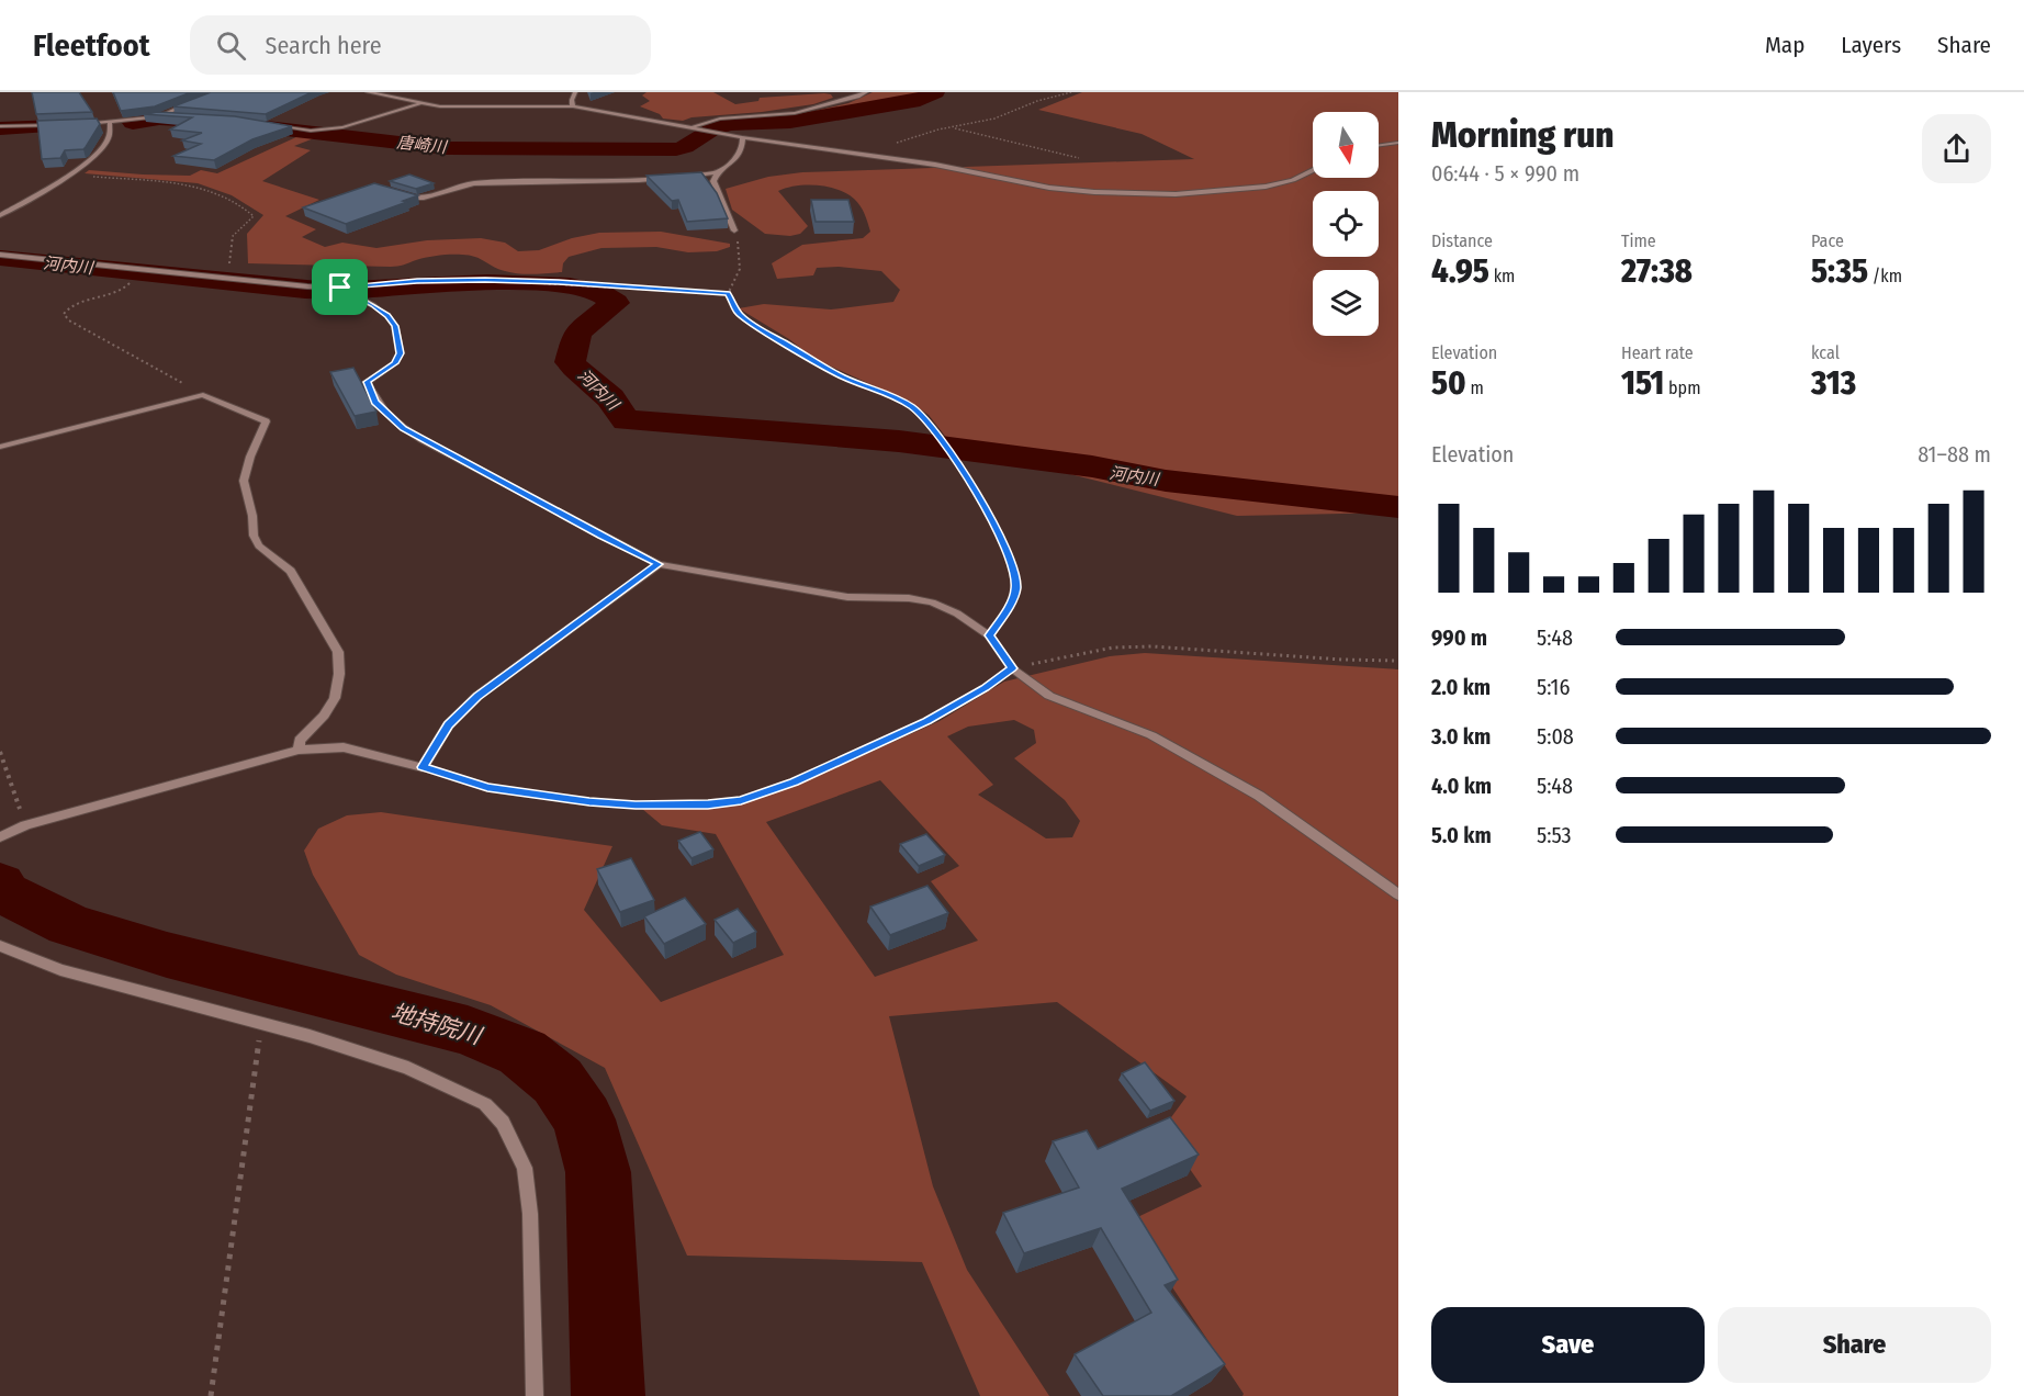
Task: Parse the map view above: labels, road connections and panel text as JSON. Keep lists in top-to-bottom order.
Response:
{
  "water": ["唐崎川", "河内川", "地持院川"],
  "north": "bottom",
  "page": {
    "header": "Fleetfoot",
    "search": "Search here",
    "nav": ["Map", "Layers", "Share"],
    "heading": ["Morning run", "06:44 · 5 × 990 m"],
    "stats": [
      ["Distance", "4.95 km"],
      ["Time", "27:38"],
      ["Pace", "5:35 /km"],
      ["Elevation", "50 m"],
      ["Heart rate", "151 bpm"],
      ["kcal", "313"]
    ],
    "chart": ["Elevation", "81–88 m"],
    "list": [
      {
        "name": "990 m",
        "note": "5:48"
      },
      {
        "name": "2.0 km",
        "note": "5:16"
      },
      {
        "name": "3.0 km",
        "note": "5:08"
      },
      {
        "name": "4.0 km",
        "note": "5:48"
      },
      {
        "name": "5.0 km",
        "note": "5:53"
      }
    ],
    "buttons": ["Save", "Share"]
  }
}
